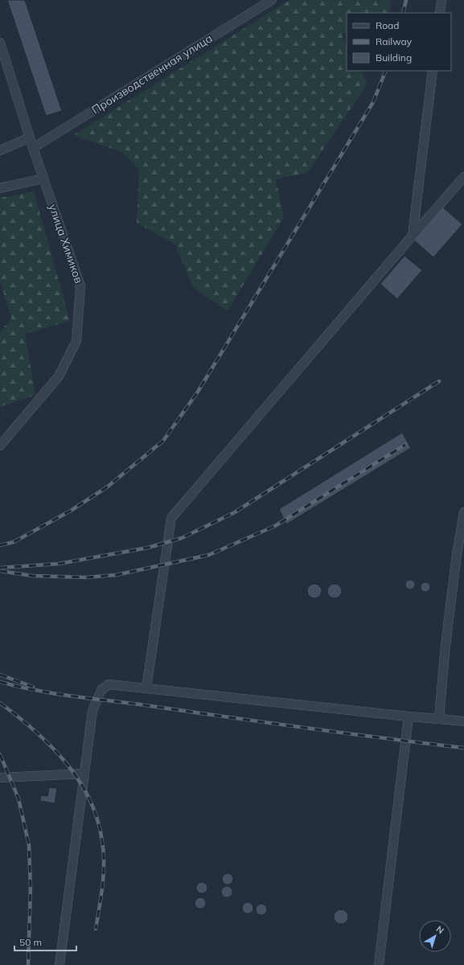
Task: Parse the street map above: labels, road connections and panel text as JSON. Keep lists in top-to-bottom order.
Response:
{
  "streets": {
    "street": ["Производственная улица", "улица Химиков"]
  },
  "crossings": [
    ["Производственная улица", "улица Химиков"]
  ],
  "legend": ["Road", "Railway", "Building"],
  "scale_bar": "50 m",
  "north": "top right"
}
